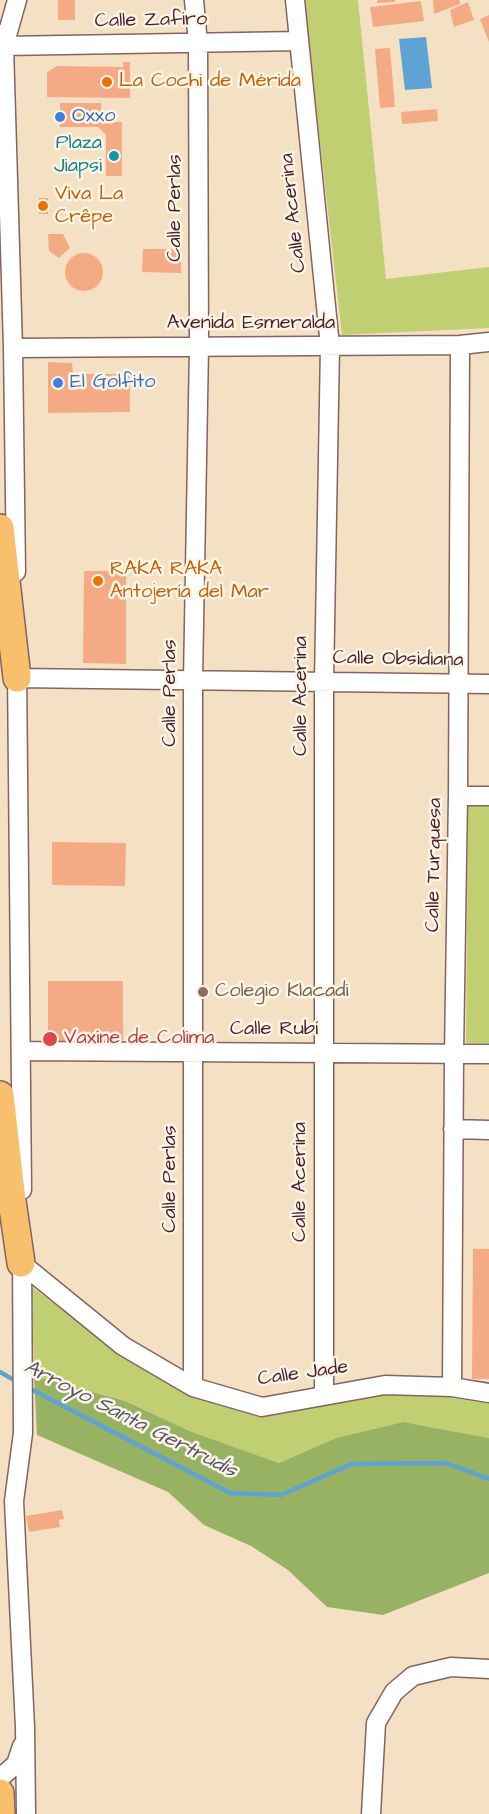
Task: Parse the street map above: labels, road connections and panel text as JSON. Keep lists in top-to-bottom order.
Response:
{
  "streets": {
    "street": [
      "Calle Zafiro",
      "Calle Perlas",
      "Calle Acerina",
      "Avenida Esmeralda",
      "Calle Obsidiana",
      "Calle Turquesa",
      "Calle Rubí",
      "Calle Jade"
    ]
  },
  "crossings": [
    ["Calle Zafiro", "Calle Perlas"],
    ["Calle Zafiro", "Calle Acerina"],
    ["Calle Perlas", "Avenida Esmeralda"],
    ["Calle Perlas", "Calle Obsidiana"],
    ["Calle Perlas", "Calle Rubí"],
    ["Calle Perlas", "Calle Jade"],
    ["Calle Acerina", "Avenida Esmeralda"],
    ["Calle Acerina", "Calle Obsidiana"],
    ["Calle Acerina", "Calle Rubí"],
    ["Calle Acerina", "Calle Jade"],
    ["Avenida Esmeralda", "Calle Turquesa"],
    ["Calle Obsidiana", "Calle Turquesa"],
    ["Calle Turquesa", "Calle Rubí"],
    ["Calle Turquesa", "Calle Jade"]
  ],
  "water": ["Arroyo Santa Gertrudis"],
  "places": [
    "La Cochi de Mérida",
    "Oxxo",
    "Plaza Jiapsi",
    "Viva La Crêpe",
    "El Golfito",
    "RAKA RAKA Antojería del Mar",
    "Colegio Klacadi",
    "Vaxine de Colima"
  ]
}
